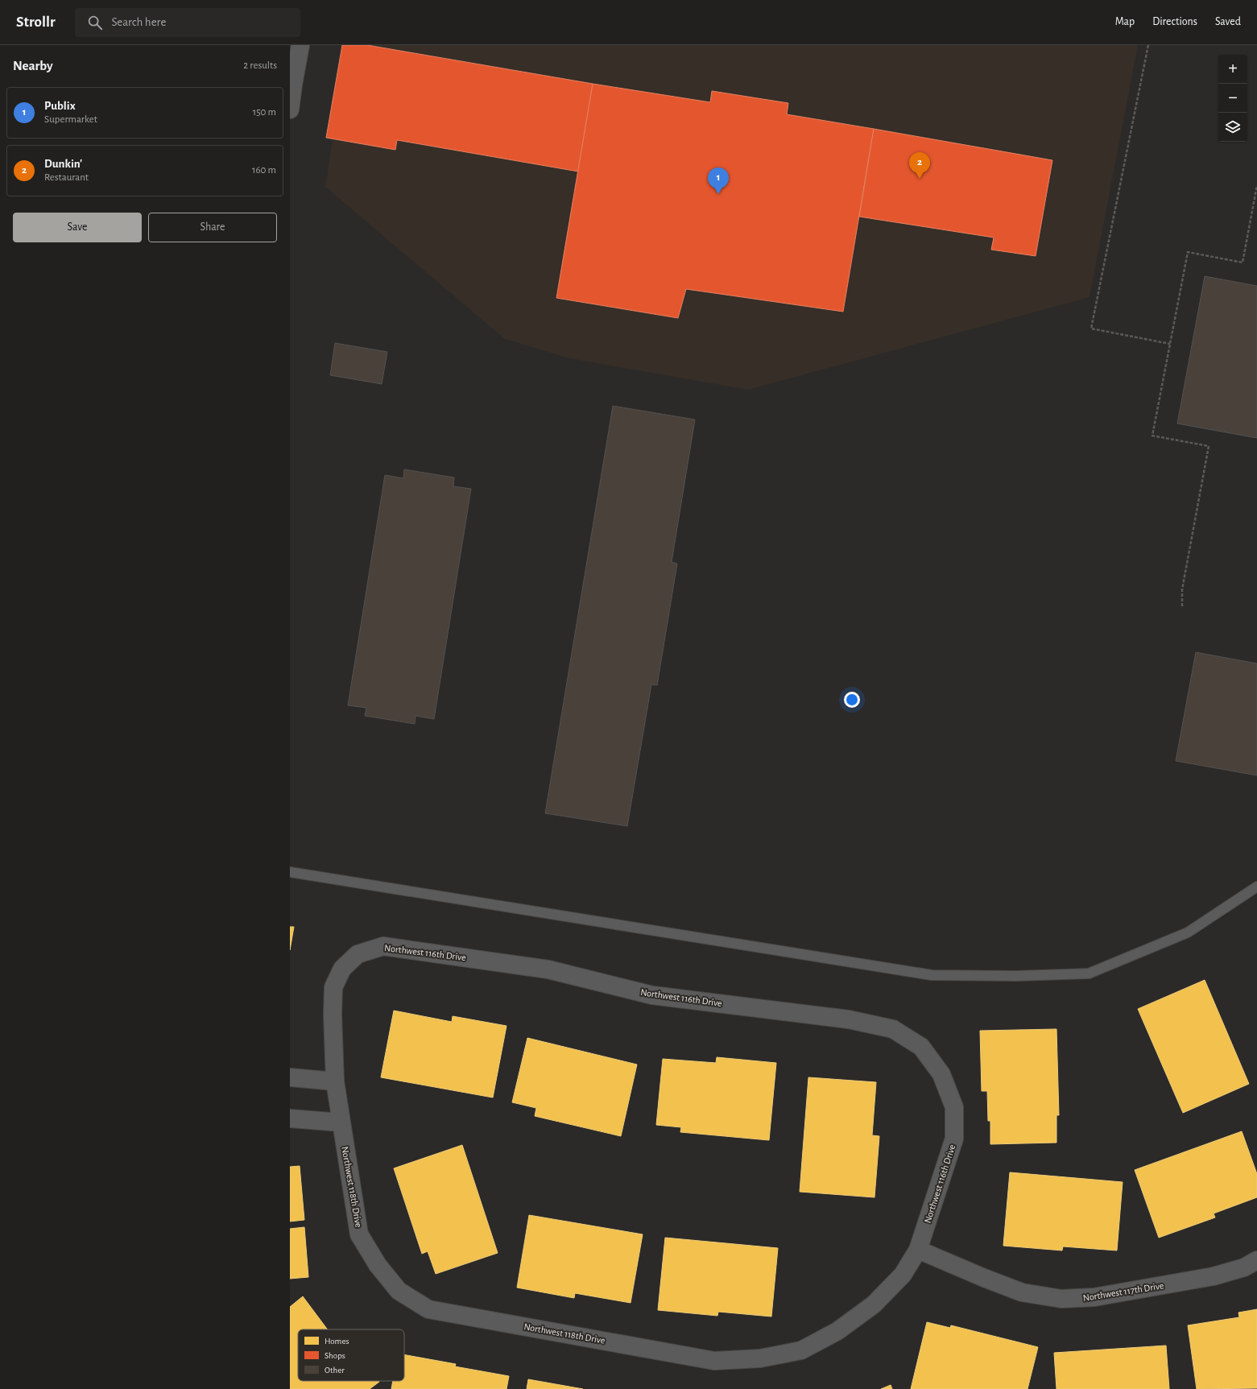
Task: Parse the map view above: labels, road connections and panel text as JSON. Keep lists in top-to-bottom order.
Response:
{
  "streets": {
    "street": ["Northwest 116th Drive", "Northwest 118th Drive", "Northwest 117th Drive"]
  },
  "crossings": [
    ["Northwest 116th Drive", "Northwest 118th Drive"],
    ["Northwest 116th Drive", "Northwest 117th Drive"],
    ["Northwest 118th Drive", "Northwest 117th Drive"]
  ],
  "legend": ["Homes", "Shops", "Other"],
  "page": {
    "header": "Strollr",
    "search": "Search here",
    "nav": ["Map", "Directions", "Saved"],
    "heading": ["Nearby", "2 results"],
    "map_buttons": ["+", "−"],
    "list": [
      {
        "mark": "1",
        "name": "Publix",
        "note": "Supermarket",
        "value": "150 m"
      },
      {
        "mark": "2",
        "name": "Dunkin'",
        "note": "Restaurant",
        "value": "160 m"
      }
    ],
    "pins": ["2", "1"],
    "buttons": ["Save", "Share"]
  }
}
